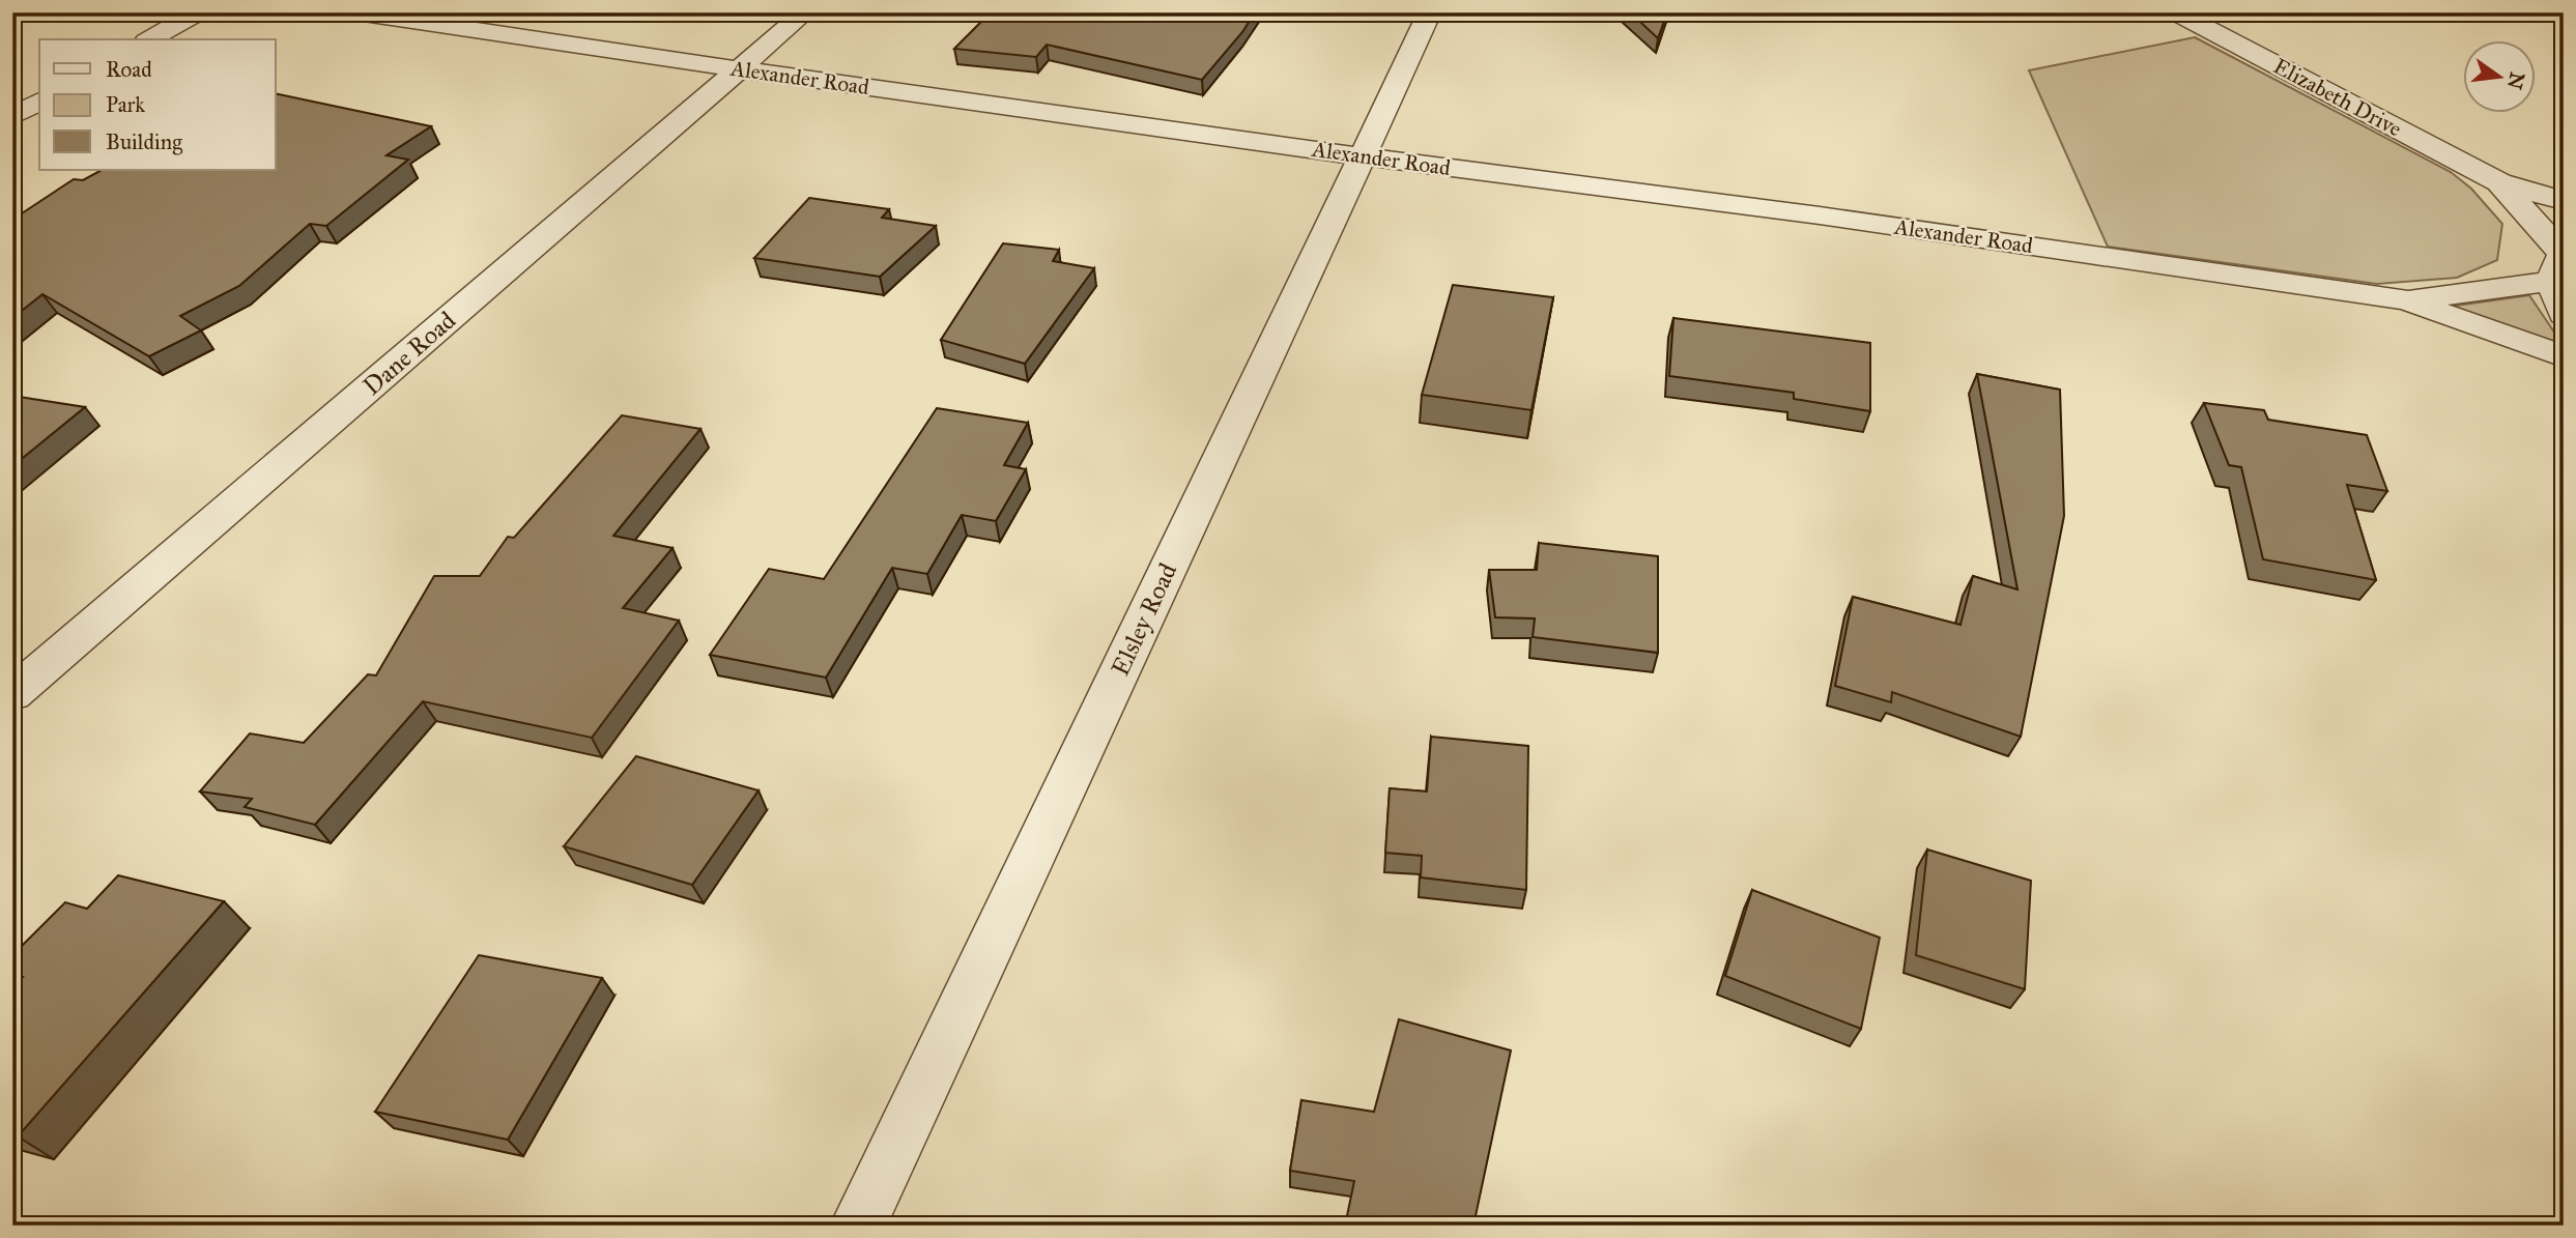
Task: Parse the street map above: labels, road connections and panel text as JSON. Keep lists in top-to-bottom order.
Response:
{
  "streets": {
    "street": [
      "Alexander Road",
      "Elizabeth Drive",
      "Dane Road",
      "Elsley Road"
    ]
  },
  "crossings": [
    ["Alexander Road", "Elizabeth Drive"],
    ["Alexander Road", "Dane Road"],
    ["Alexander Road", "Elsley Road"]
  ],
  "legend": ["Road", "Park", "Building"],
  "north": "right"
}
